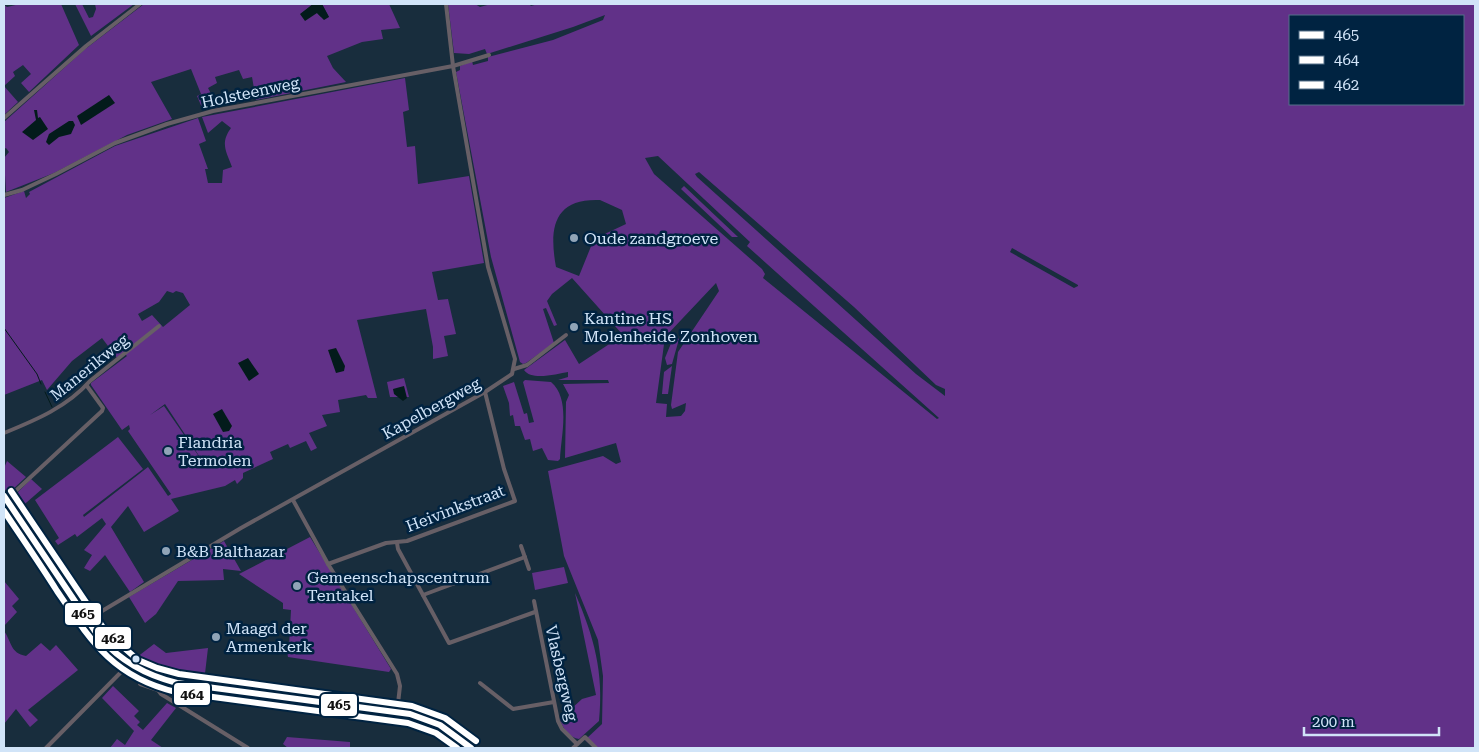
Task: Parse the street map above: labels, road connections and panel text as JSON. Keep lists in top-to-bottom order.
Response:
{
  "streets": {
    "street": [
      "Holsteenweg",
      "Manerikweg",
      "Kapelbergweg",
      "Heivinkstraat",
      "Vlasbergweg"
    ]
  },
  "crossings": [
    ["Kapelbergweg", "Heivinkstraat"]
  ],
  "places": [
    "Oude zandgroeve",
    "Kantine HS Molenheide Zonhoven",
    "Flandria Termolen",
    "B&B Balthazar",
    "Gemeenschapscentrum Tentakel",
    "Maagd der Armenkerk"
  ],
  "lines": ["transit line 462", "transit line 465", "transit line 464"],
  "legend": ["465", "464", "462"],
  "scale_bar": "200 m"
}
